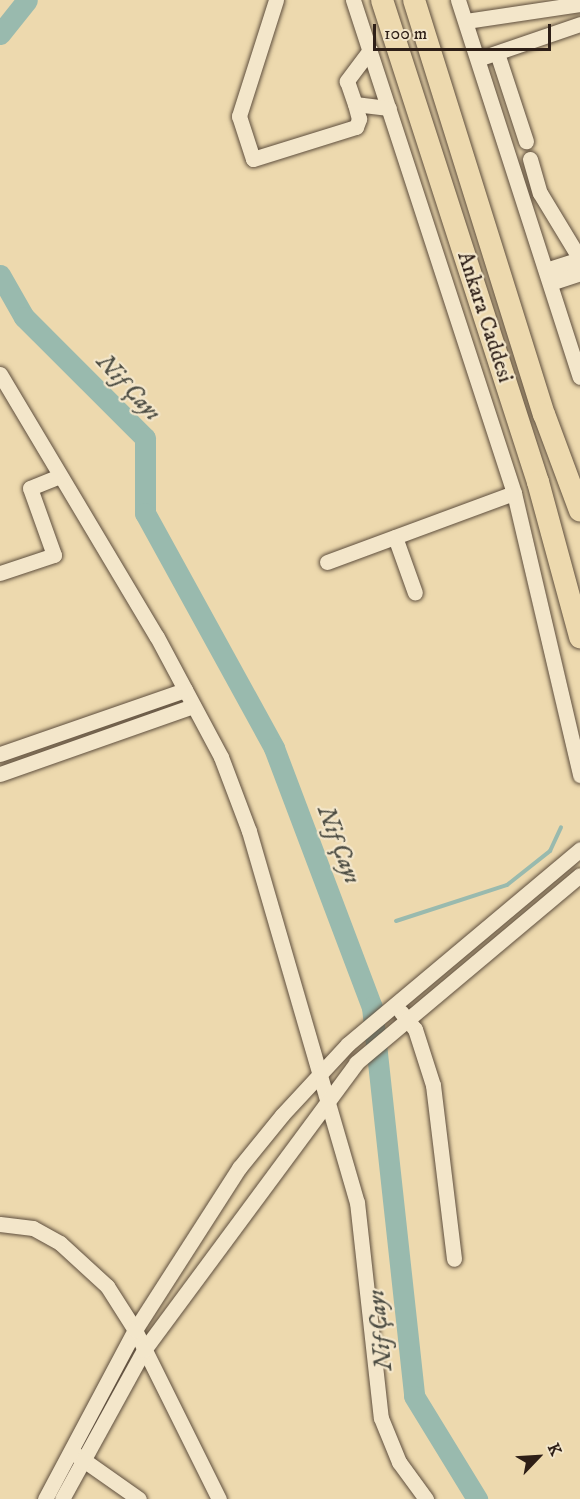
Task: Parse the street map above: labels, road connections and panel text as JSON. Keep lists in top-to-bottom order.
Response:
{
  "streets": {
    "highway": ["Ankara Caddesi"]
  },
  "water": ["Nif Çayı"],
  "scale_bar": "100 m",
  "north": "top right"
}
